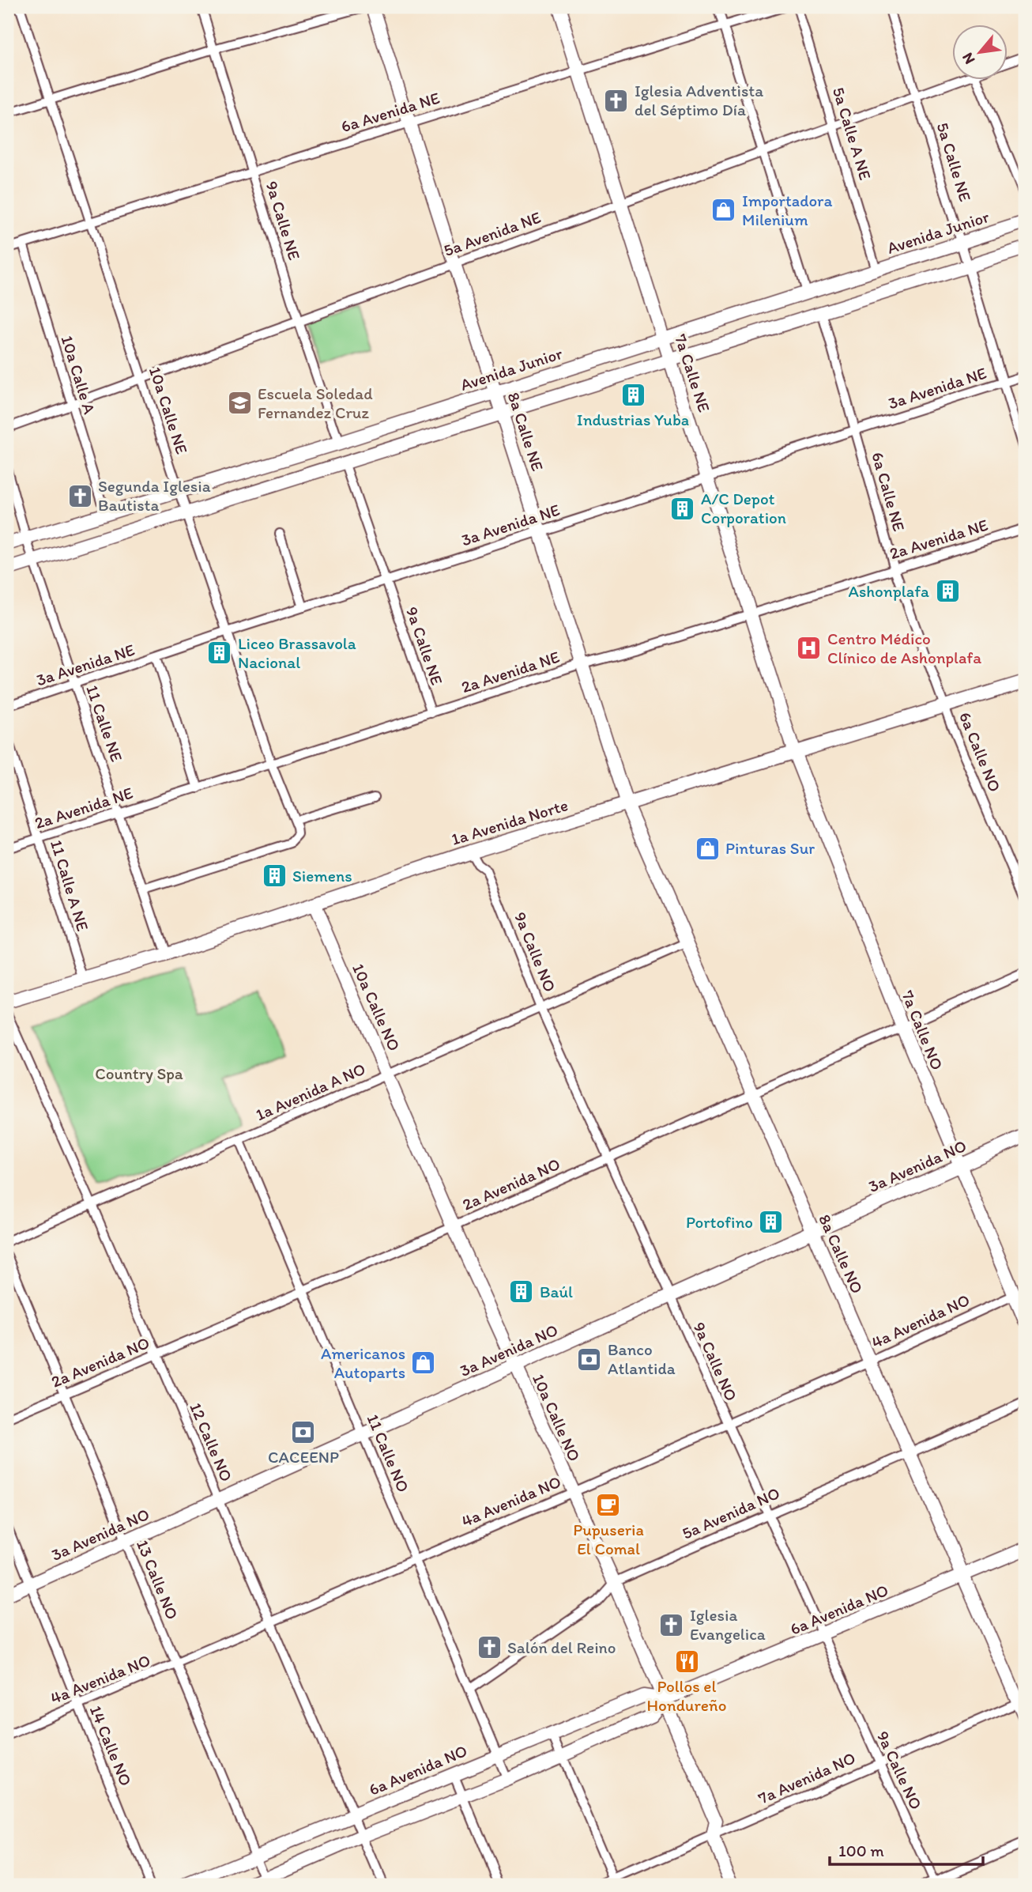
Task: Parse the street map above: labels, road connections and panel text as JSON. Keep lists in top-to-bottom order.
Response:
{
  "streets": {
    "street": [
      "6a Avenida NE",
      "5a Calle A NE",
      "5a Calle NE",
      "9a Calle NE",
      "Avenida Junior",
      "5a Avenida NE",
      "7a Calle NE",
      "10a Calle A",
      "3a Avenida NE",
      "10a Calle NE",
      "8a Calle NE",
      "6a Calle NE",
      "2a Avenida NE",
      "11 Calle NE",
      "6a Calle NO",
      "1a Avenida Norte",
      "11 Calle A NE",
      "9a Calle NO",
      "10a Calle NO",
      "7a Calle NO",
      "1a Avenida A NO",
      "3a Avenida NO",
      "2a Avenida NO",
      "8a Calle NO",
      "4a Avenida NO",
      "12 Calle NO",
      "11 Calle NO",
      "5a Avenida NO",
      "13 Calle NO",
      "6a Avenida NO",
      "14 Calle NO",
      "7a Avenida NO"
    ]
  },
  "crossings": [
    ["6a Avenida NE", "9a Calle NE"],
    ["6a Avenida NE", "7a Calle NE"],
    ["6a Avenida NE", "10a Calle A"],
    ["6a Avenida NE", "10a Calle NE"],
    ["6a Avenida NE", "8a Calle NE"],
    ["5a Calle A NE", "Avenida Junior"],
    ["5a Calle A NE", "5a Avenida NE"],
    ["5a Calle NE", "Avenida Junior"],
    ["5a Calle NE", "5a Avenida NE"],
    ["5a Calle NE", "3a Avenida NE"],
    ["9a Calle NE", "Avenida Junior"],
    ["9a Calle NE", "5a Avenida NE"],
    ["9a Calle NE", "3a Avenida NE"],
    ["9a Calle NE", "2a Avenida NE"],
    ["Avenida Junior", "7a Calle NE"],
    ["Avenida Junior", "10a Calle A"],
    ["Avenida Junior", "10a Calle NE"],
    ["Avenida Junior", "8a Calle NE"],
    ["Avenida Junior", "11 Calle NE"],
    ["5a Avenida NE", "7a Calle NE"],
    ["5a Avenida NE", "10a Calle A"],
    ["5a Avenida NE", "10a Calle NE"],
    ["5a Avenida NE", "8a Calle NE"],
    ["7a Calle NE", "3a Avenida NE"],
    ["7a Calle NE", "2a Avenida NE"],
    ["7a Calle NE", "1a Avenida Norte"],
    ["7a Calle NE", "7a Calle NO"],
    ["3a Avenida NE", "10a Calle NE"],
    ["3a Avenida NE", "8a Calle NE"],
    ["3a Avenida NE", "6a Calle NE"],
    ["3a Avenida NE", "11 Calle NE"],
    ["10a Calle NE", "2a Avenida NE"],
    ["8a Calle NE", "2a Avenida NE"],
    ["8a Calle NE", "1a Avenida Norte"],
    ["8a Calle NE", "8a Calle NO"],
    ["6a Calle NE", "2a Avenida NE"],
    ["6a Calle NE", "6a Calle NO"],
    ["6a Calle NE", "1a Avenida Norte"],
    ["2a Avenida NE", "11 Calle NE"],
    ["2a Avenida NE", "11 Calle A NE"],
    ["11 Calle NE", "1a Avenida Norte"],
    ["6a Calle NO", "1a Avenida Norte"],
    ["1a Avenida Norte", "11 Calle A NE"],
    ["1a Avenida Norte", "9a Calle NO"],
    ["1a Avenida Norte", "10a Calle NO"],
    ["1a Avenida Norte", "7a Calle NO"],
    ["1a Avenida Norte", "8a Calle NO"],
    ["9a Calle NO", "1a Avenida A NO"],
    ["9a Calle NO", "3a Avenida NO"],
    ["9a Calle NO", "2a Avenida NO"],
    ["9a Calle NO", "4a Avenida NO"],
    ["9a Calle NO", "5a Avenida NO"],
    ["9a Calle NO", "6a Avenida NO"],
    ["9a Calle NO", "7a Avenida NO"],
    ["10a Calle NO", "1a Avenida A NO"],
    ["10a Calle NO", "3a Avenida NO"],
    ["10a Calle NO", "2a Avenida NO"],
    ["10a Calle NO", "4a Avenida NO"],
    ["10a Calle NO", "5a Avenida NO"],
    ["10a Calle NO", "6a Avenida NO"],
    ["10a Calle NO", "7a Avenida NO"],
    ["7a Calle NO", "3a Avenida NO"],
    ["7a Calle NO", "2a Avenida NO"],
    ["7a Calle NO", "4a Avenida NO"],
    ["1a Avenida A NO", "8a Calle NO"],
    ["1a Avenida A NO", "12 Calle NO"],
    ["1a Avenida A NO", "11 Calle NO"],
    ["3a Avenida NO", "8a Calle NO"],
    ["3a Avenida NO", "12 Calle NO"],
    ["3a Avenida NO", "11 Calle NO"],
    ["3a Avenida NO", "13 Calle NO"],
    ["3a Avenida NO", "14 Calle NO"],
    ["2a Avenida NO", "8a Calle NO"],
    ["2a Avenida NO", "12 Calle NO"],
    ["2a Avenida NO", "11 Calle NO"],
    ["2a Avenida NO", "13 Calle NO"],
    ["8a Calle NO", "4a Avenida NO"],
    ["8a Calle NO", "5a Avenida NO"],
    ["8a Calle NO", "6a Avenida NO"],
    ["8a Calle NO", "7a Avenida NO"],
    ["4a Avenida NO", "12 Calle NO"],
    ["4a Avenida NO", "11 Calle NO"],
    ["4a Avenida NO", "13 Calle NO"],
    ["4a Avenida NO", "14 Calle NO"],
    ["12 Calle NO", "6a Avenida NO"],
    ["11 Calle NO", "5a Avenida NO"],
    ["11 Calle NO", "6a Avenida NO"],
    ["13 Calle NO", "6a Avenida NO"]
  ],
  "parks": ["Country Spa"],
  "places": {
    "church": [
      "Iglesia Adventista del Séptimo Día",
      "Segunda Iglesia Bautista",
      "Iglesia Evangelica",
      "Salón del Reino"
    ],
    "shop": ["Importadora Milenium", "Pinturas Sur", "Americanos Autoparts"],
    "building": [
      "Industrias Yuba",
      "A/C Depot Corporation",
      "Ashonplafa",
      "Liceo Brassavola Nacional",
      "Siemens",
      "Portofino",
      "Baúl"
    ],
    "school or university": ["Escuela Soledad Fernandez Cruz"],
    "hospital": ["Centro Médico Clínico de Ashonplafa"],
    "bank": ["Banco Atlantida", "CACEENP"],
    "cafe": ["Pupuseria El Comal"],
    "restaurant": ["Pollos el Hondureño"]
  },
  "scale_bar": "100 m",
  "north": "bottom left"
}
